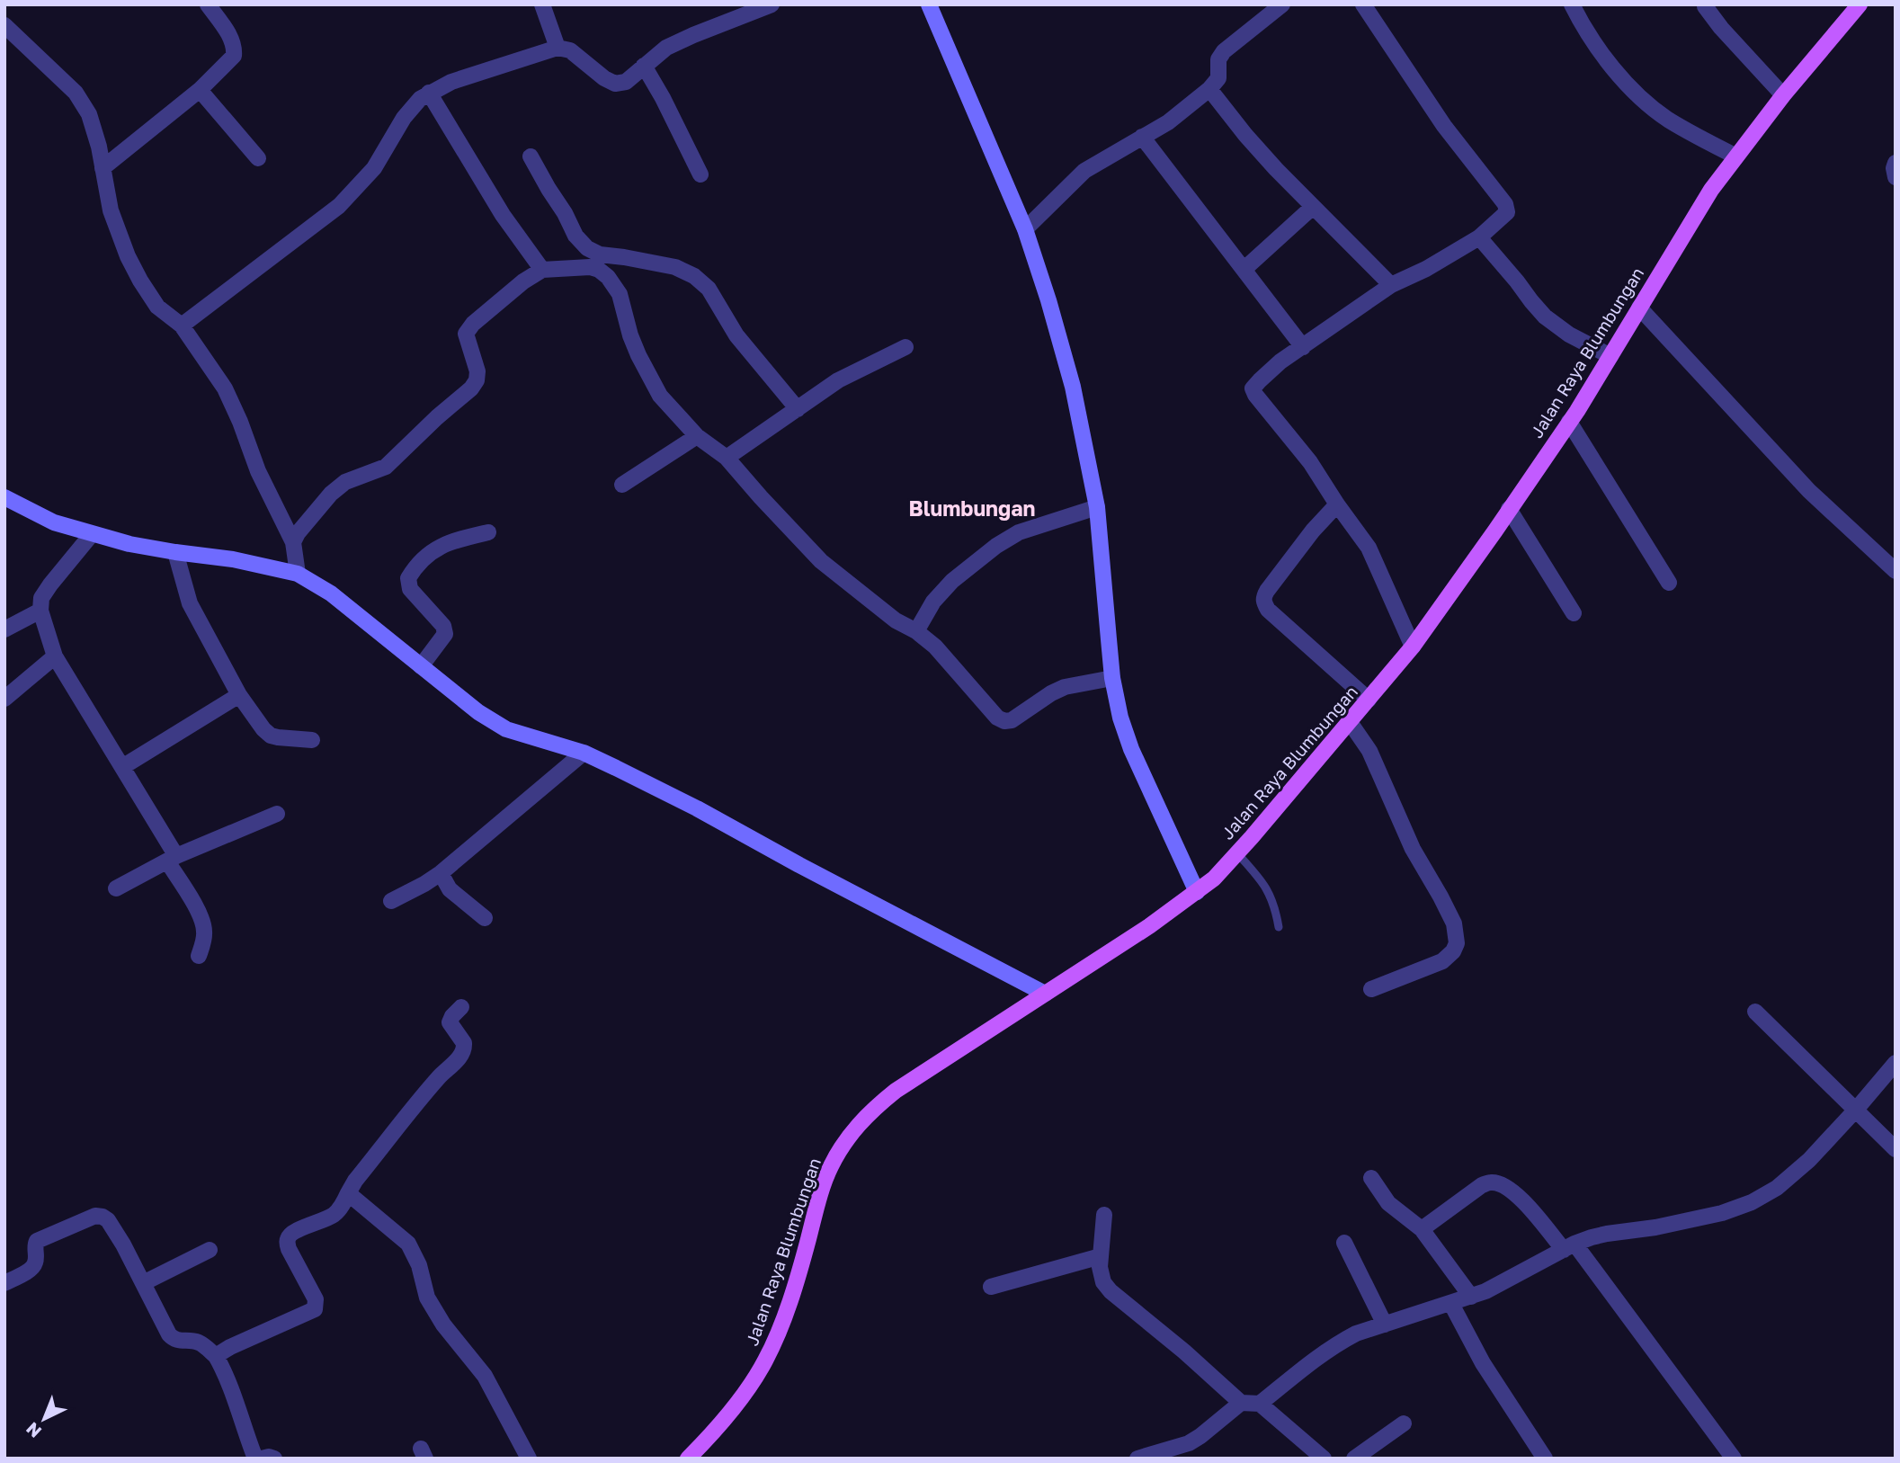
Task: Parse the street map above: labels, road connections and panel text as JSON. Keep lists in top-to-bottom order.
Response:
{
  "streets": {
    "main road": ["Jalan Raya Blumbungan"]
  },
  "districts": ["Blumbungan"],
  "north": "bottom left"
}
